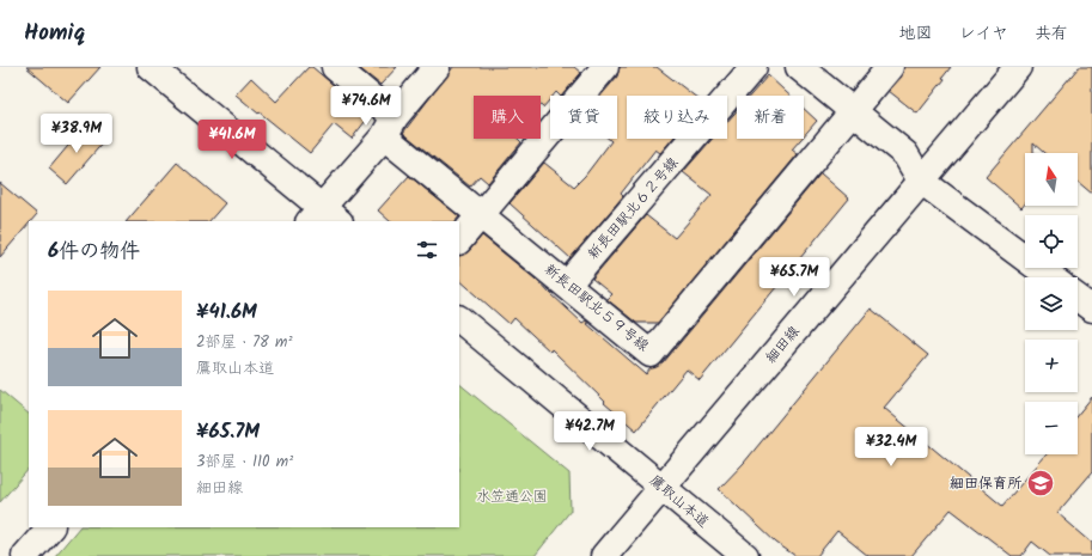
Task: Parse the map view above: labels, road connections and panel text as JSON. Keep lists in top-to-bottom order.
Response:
{
  "streets": {
    "street": [
      "新長田駅北６２号線",
      "新長田駅北５９号線",
      "細田線",
      "鷹取山本道"
    ]
  },
  "crossings": [
    ["新長田駅北６２号線", "新長田駅北５９号線"],
    ["細田線", "鷹取山本道"]
  ],
  "parks": ["水笠通公園"],
  "places": {
    "school or university": ["細田保育所"]
  },
  "north": "top",
  "page": {
    "header": "Homiq",
    "nav": ["地図", "レイヤ", "共有"],
    "price": [
      "¥74.6M",
      "¥38.9M",
      "¥41.6M",
      "¥65.7M",
      "¥42.7M",
      "¥32.4M"
    ],
    "chip": [
      "購入",
      "賃貸",
      "絞り込み",
      "新着"
    ],
    "map_buttons": ["+", "−"],
    "heading": "6件の物件",
    "list": [
      {
        "name": "¥41.6M",
        "note": "2部屋 · 78 m² · 鷹取山本道"
      },
      {
        "name": "¥65.7M",
        "note": "3部屋 · 110 m² · 細田線"
      }
    ]
  }
}
